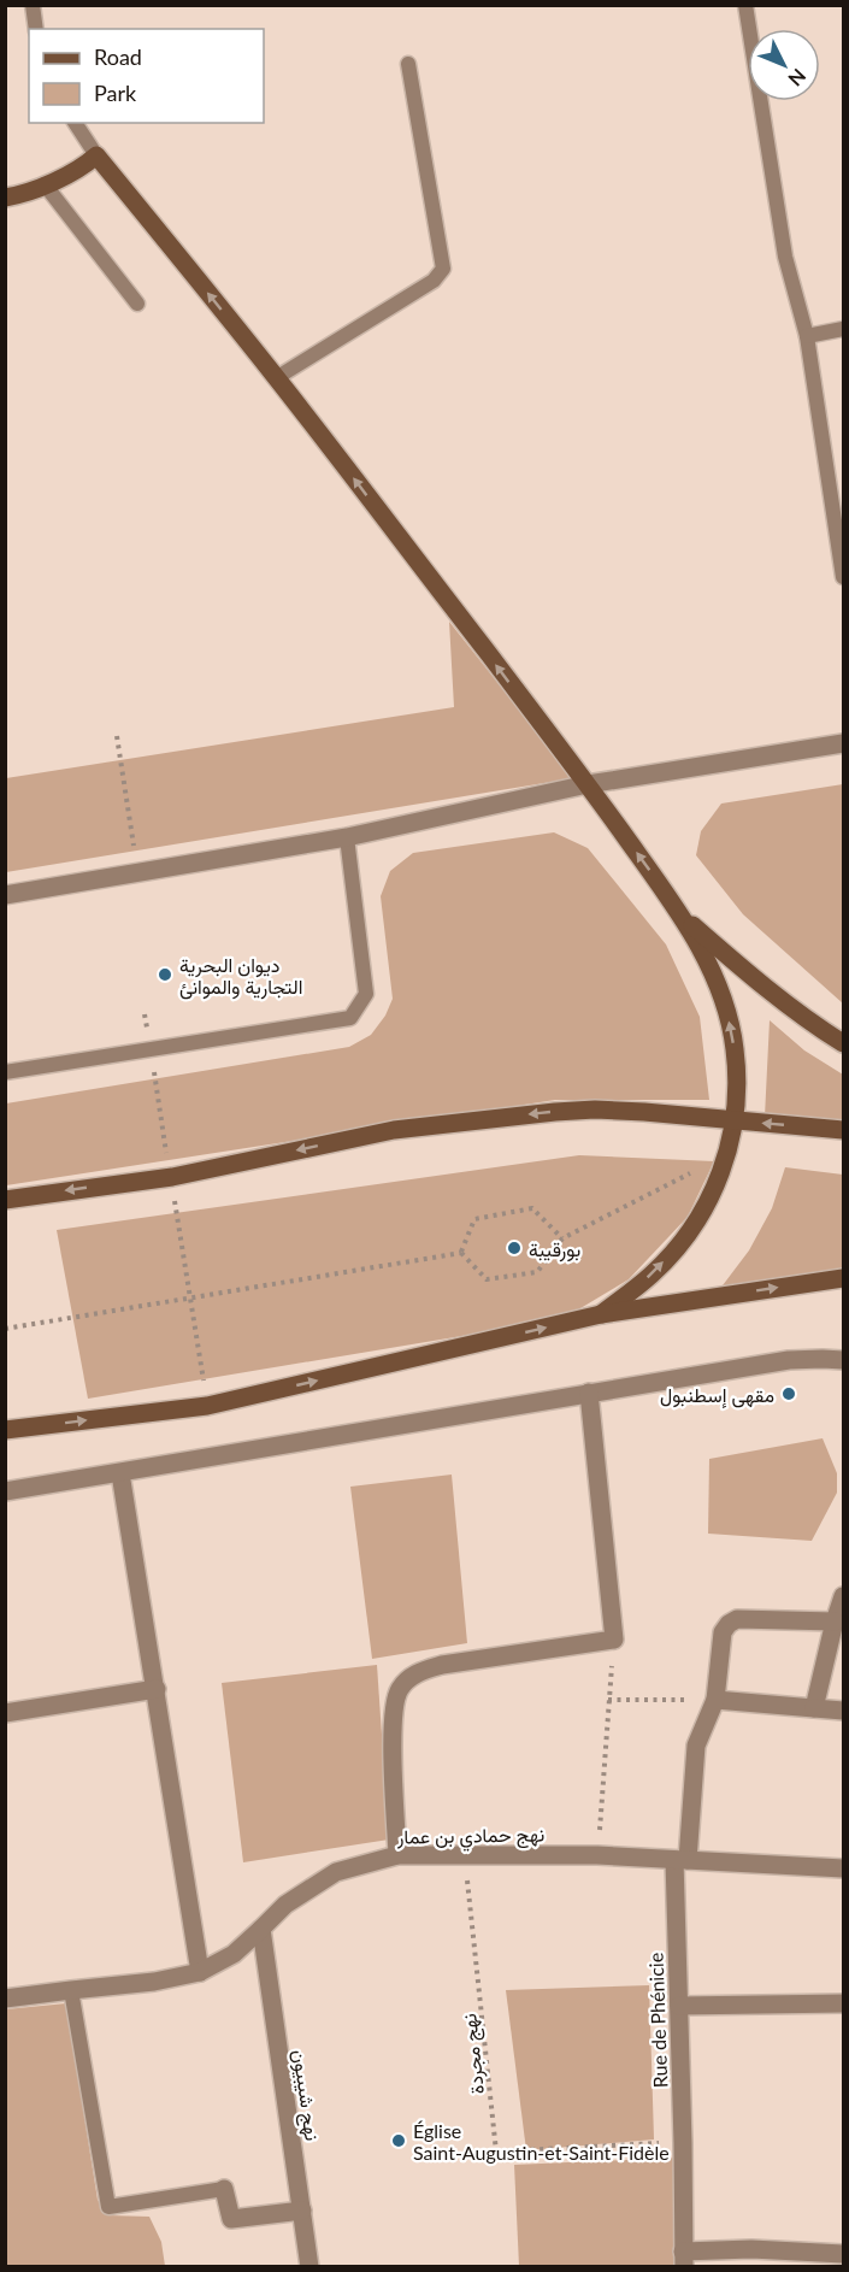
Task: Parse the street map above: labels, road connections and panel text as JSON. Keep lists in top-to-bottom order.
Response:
{
  "streets": {
    "street": ["نهج حمادي بن عمار", "Rue de Phénicie", "نهج شيبيون"],
    "path": ["نهج مجردة"]
  },
  "crossings": [
    ["نهج حمادي بن عمار", "Rue de Phénicie"],
    ["نهج حمادي بن عمار", "نهج مجردة"],
    ["نهج حمادي بن عمار", "نهج شيبيون"],
    ["Rue de Phénicie", "نهج مجردة"]
  ],
  "places": [
    "ديوان البحرية التجارية والموانئ",
    "بورقيبة",
    "مقهى إسطنبول",
    "Église Saint-Augustin-et-Saint-Fidèle"
  ],
  "legend": ["Road", "Park"],
  "north": "bottom right"
}
